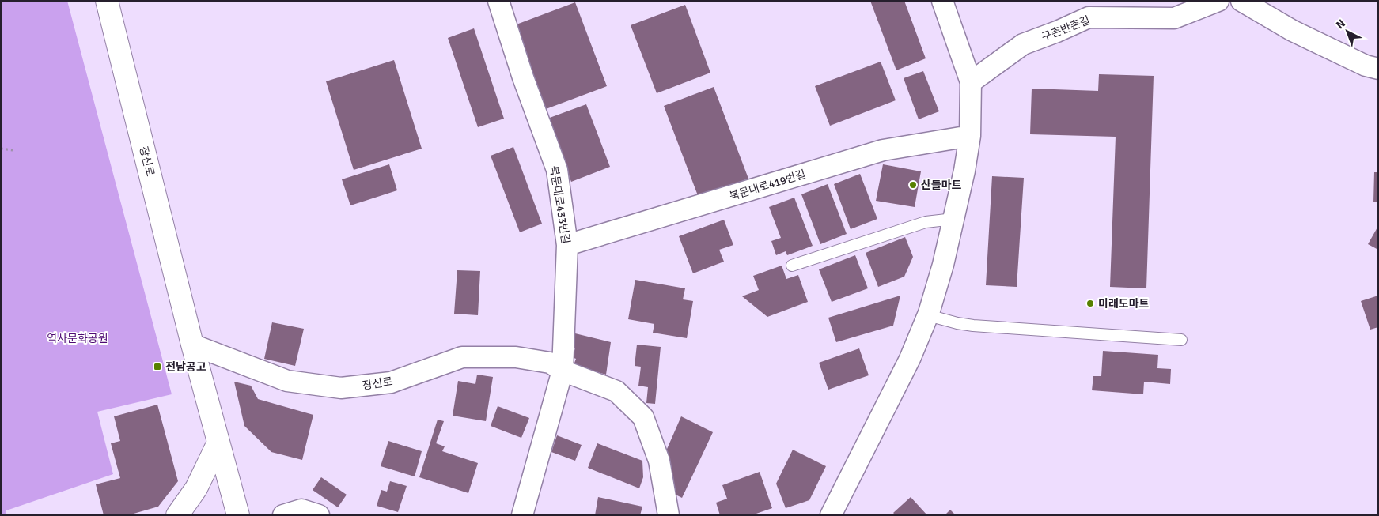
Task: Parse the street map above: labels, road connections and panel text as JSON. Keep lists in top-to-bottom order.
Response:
{
  "streets": {
    "main road": ["장신로"],
    "street": ["구촌반촌길", "북문대로419번길", "북문대로433번길"]
  },
  "crossings": [
    ["장신로", "북문대로433번길"],
    ["북문대로419번길", "북문대로433번길"]
  ],
  "parks": ["역사문화공원"],
  "places": {
    "other": ["산들마트", "미래도마트"],
    "transit": ["전남공고"]
  },
  "north": "top left"
}
